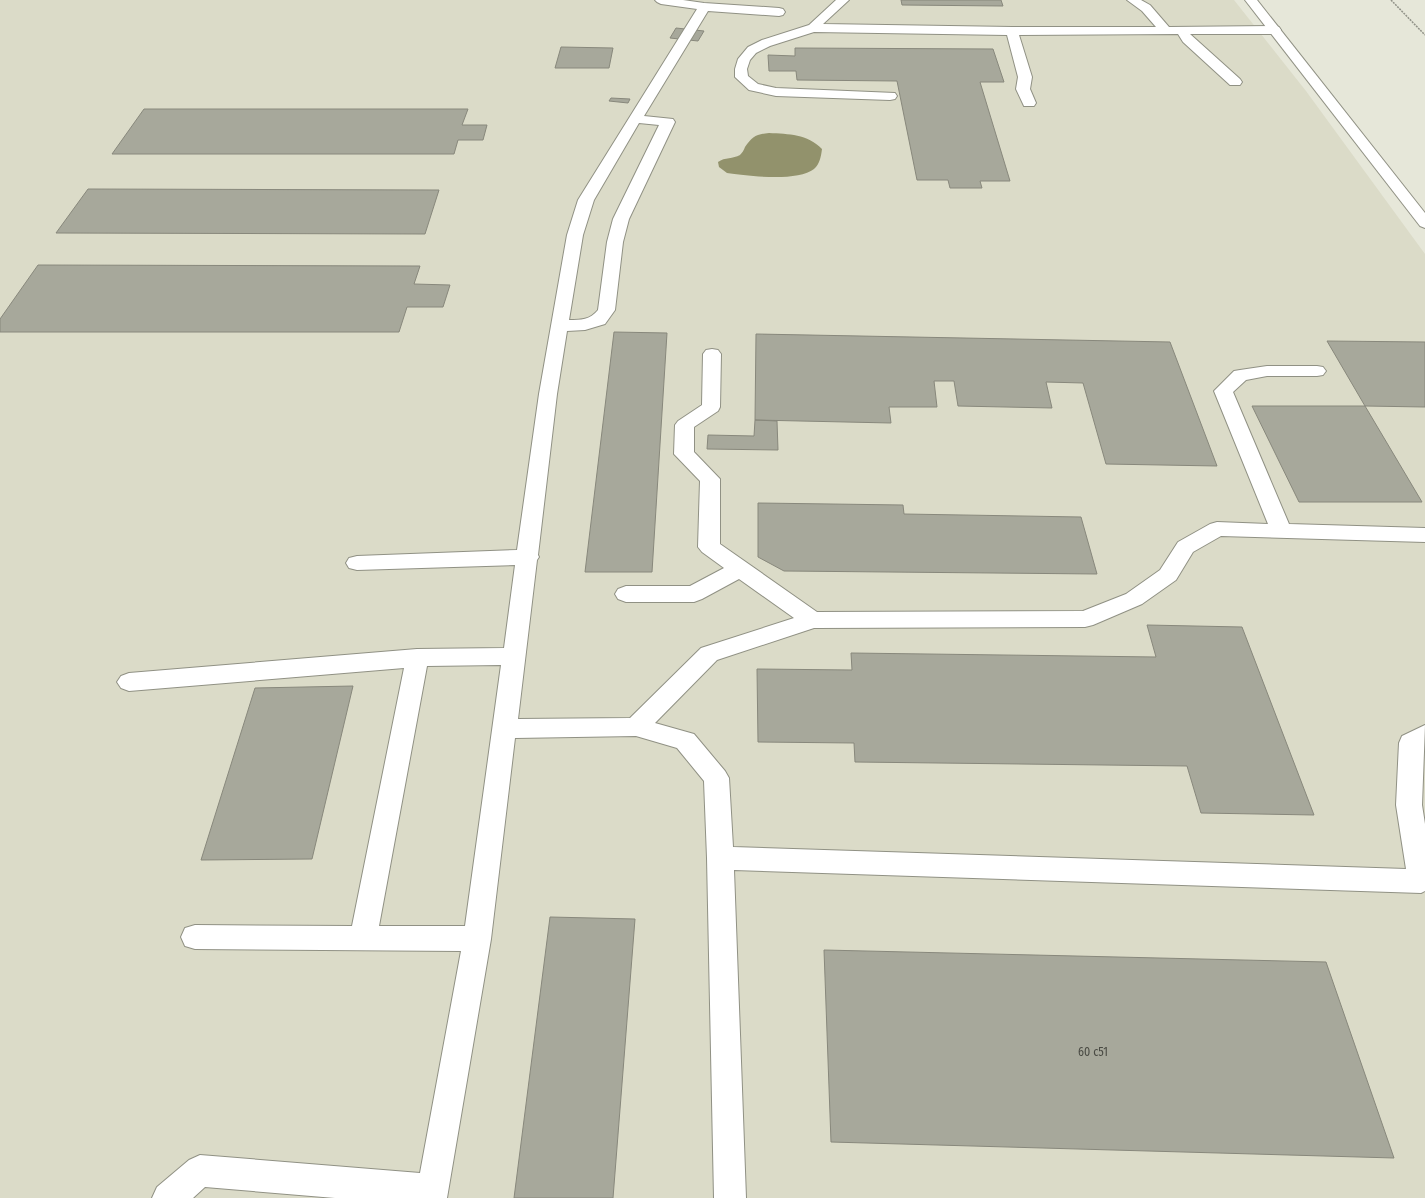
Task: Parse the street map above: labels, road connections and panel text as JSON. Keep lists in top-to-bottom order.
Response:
{
  "house_numbers": ["60 с51"]
}
